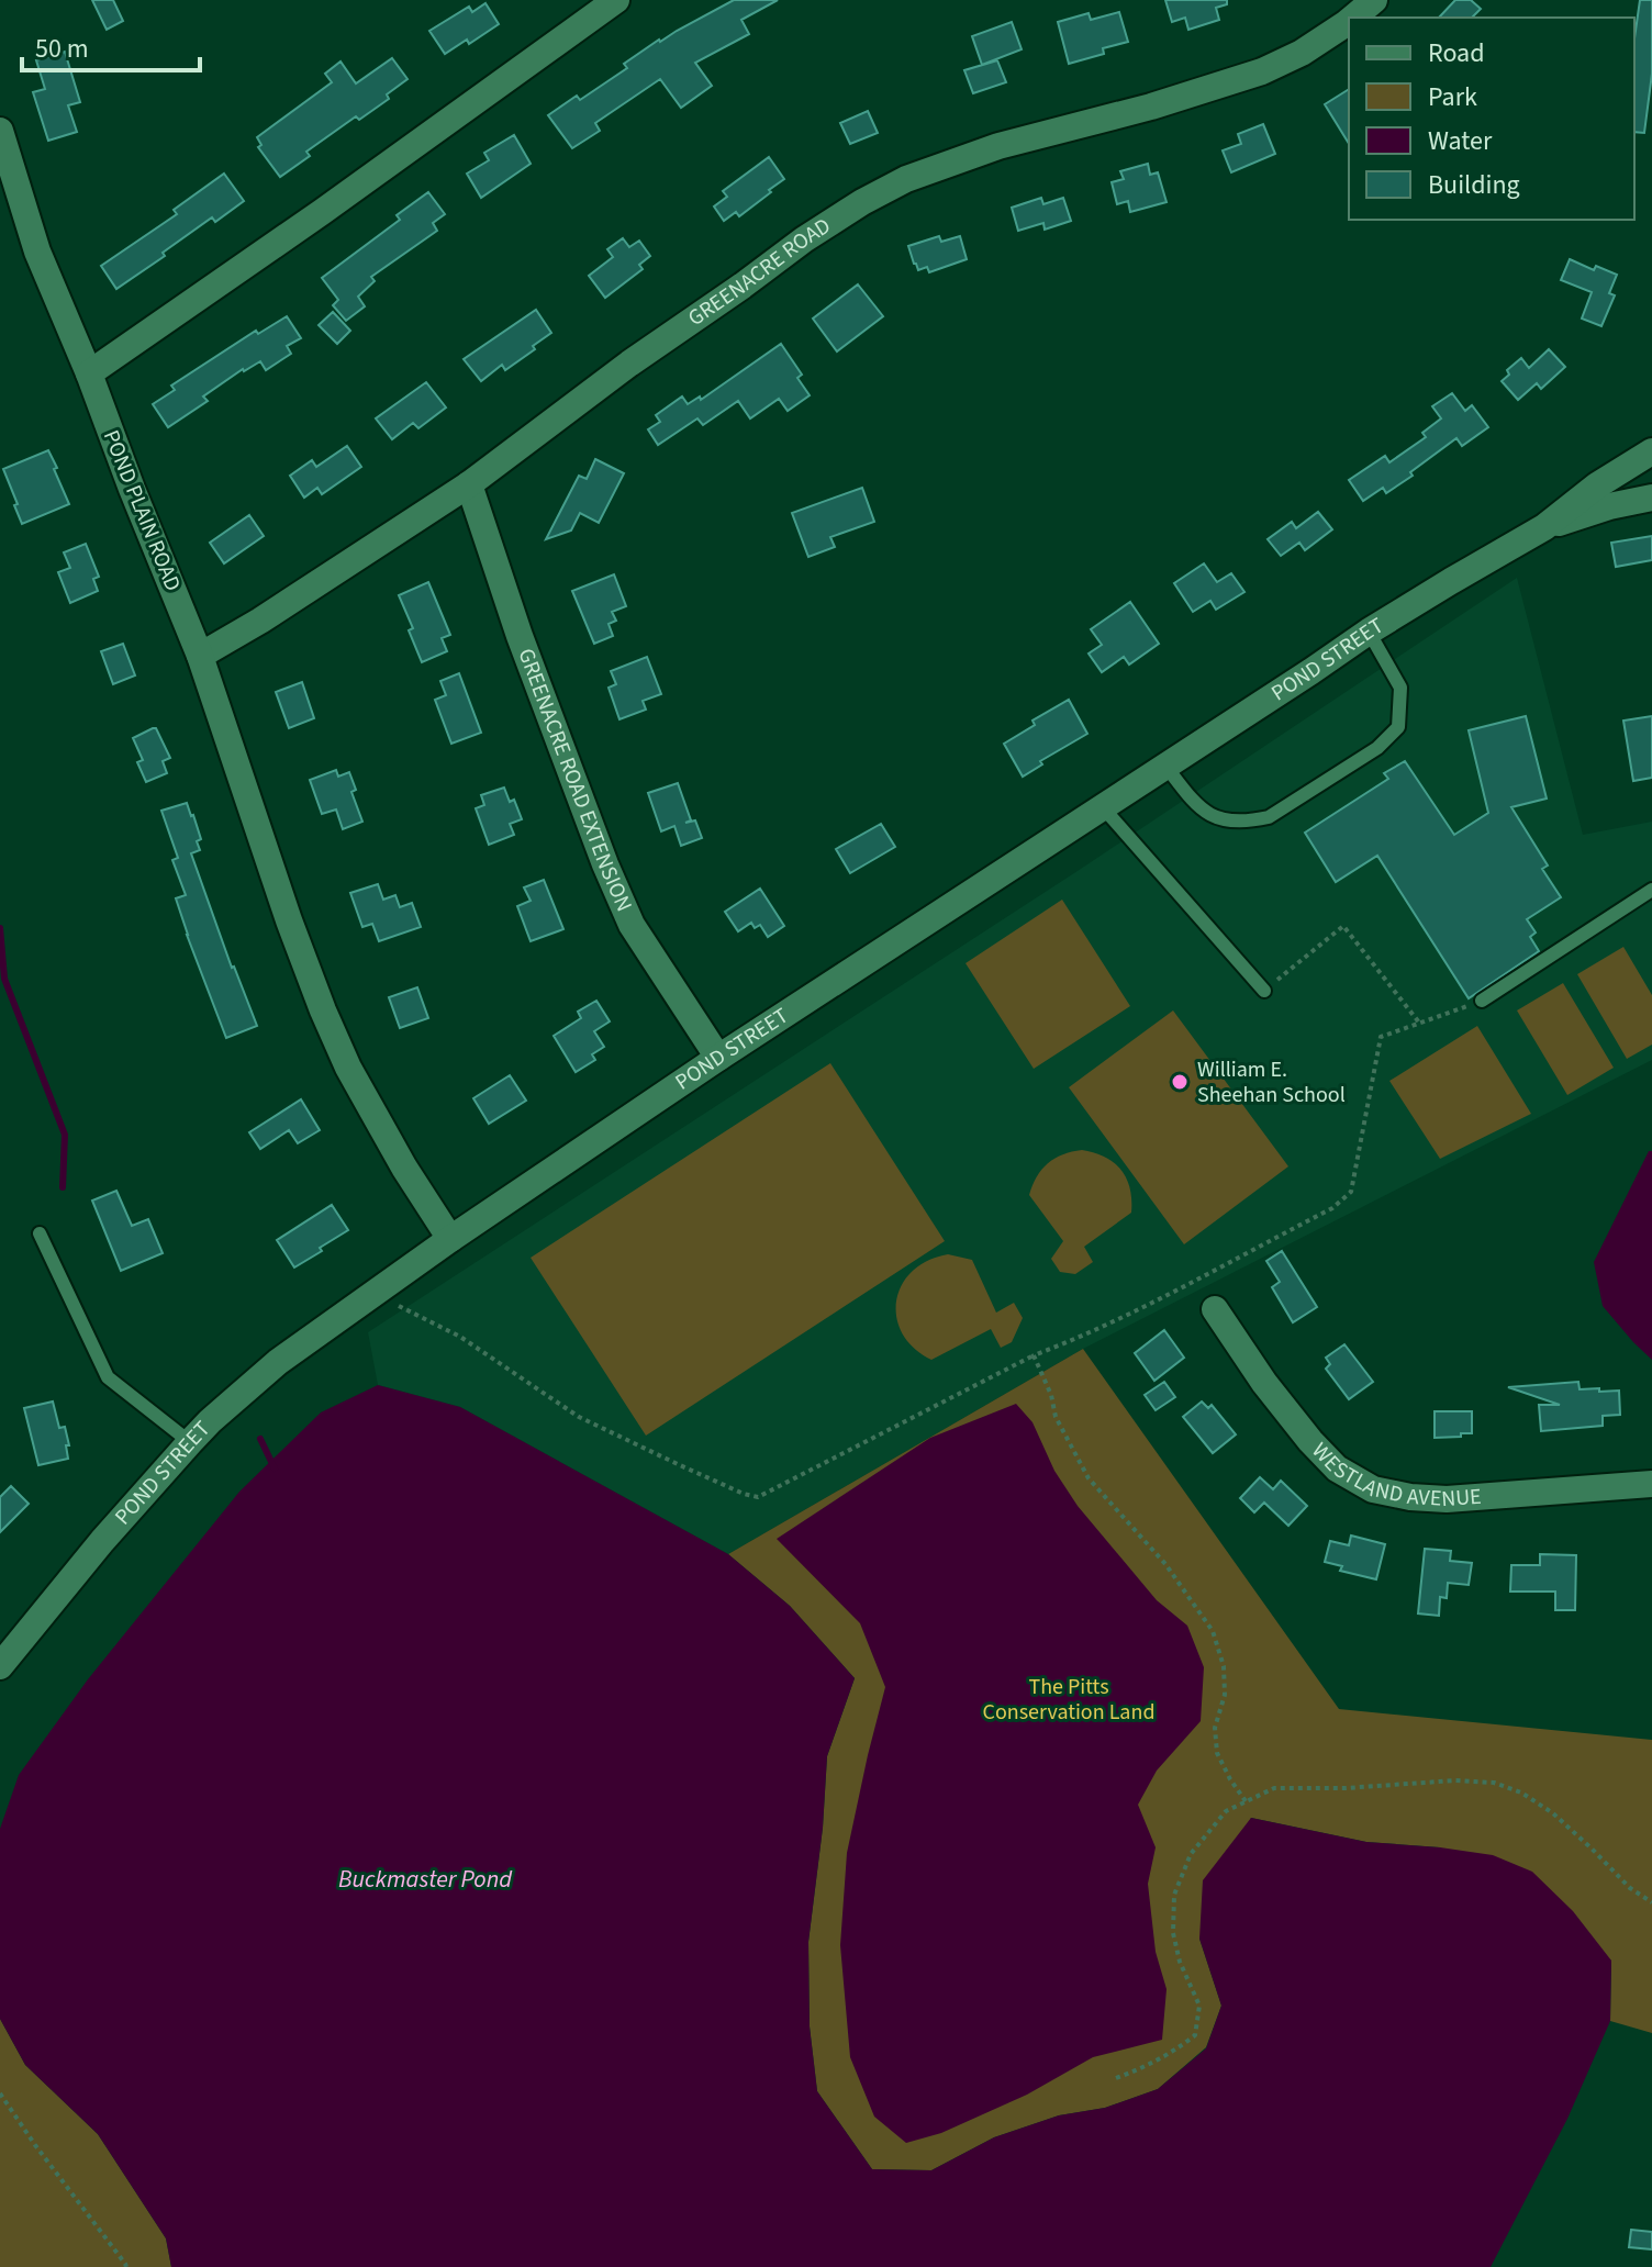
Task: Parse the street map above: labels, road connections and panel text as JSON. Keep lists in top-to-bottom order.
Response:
{
  "streets": {
    "street": [
      "GREENACRE ROAD",
      "POND PLAIN ROAD",
      "POND STREET",
      "GREENACRE ROAD EXTENSION",
      "WESTLAND AVENUE"
    ]
  },
  "crossings": [
    ["GREENACRE ROAD", "POND PLAIN ROAD"],
    ["GREENACRE ROAD", "GREENACRE ROAD EXTENSION"],
    ["POND PLAIN ROAD", "POND STREET"],
    ["POND STREET", "GREENACRE ROAD EXTENSION"]
  ],
  "water": ["Buckmaster Pond"],
  "parks": ["The Pitts Conservation Land"],
  "places": ["William E. Sheehan School"],
  "legend": [
    "Road",
    "Park",
    "Water",
    "Building"
  ],
  "scale_bar": "50 m"
}
